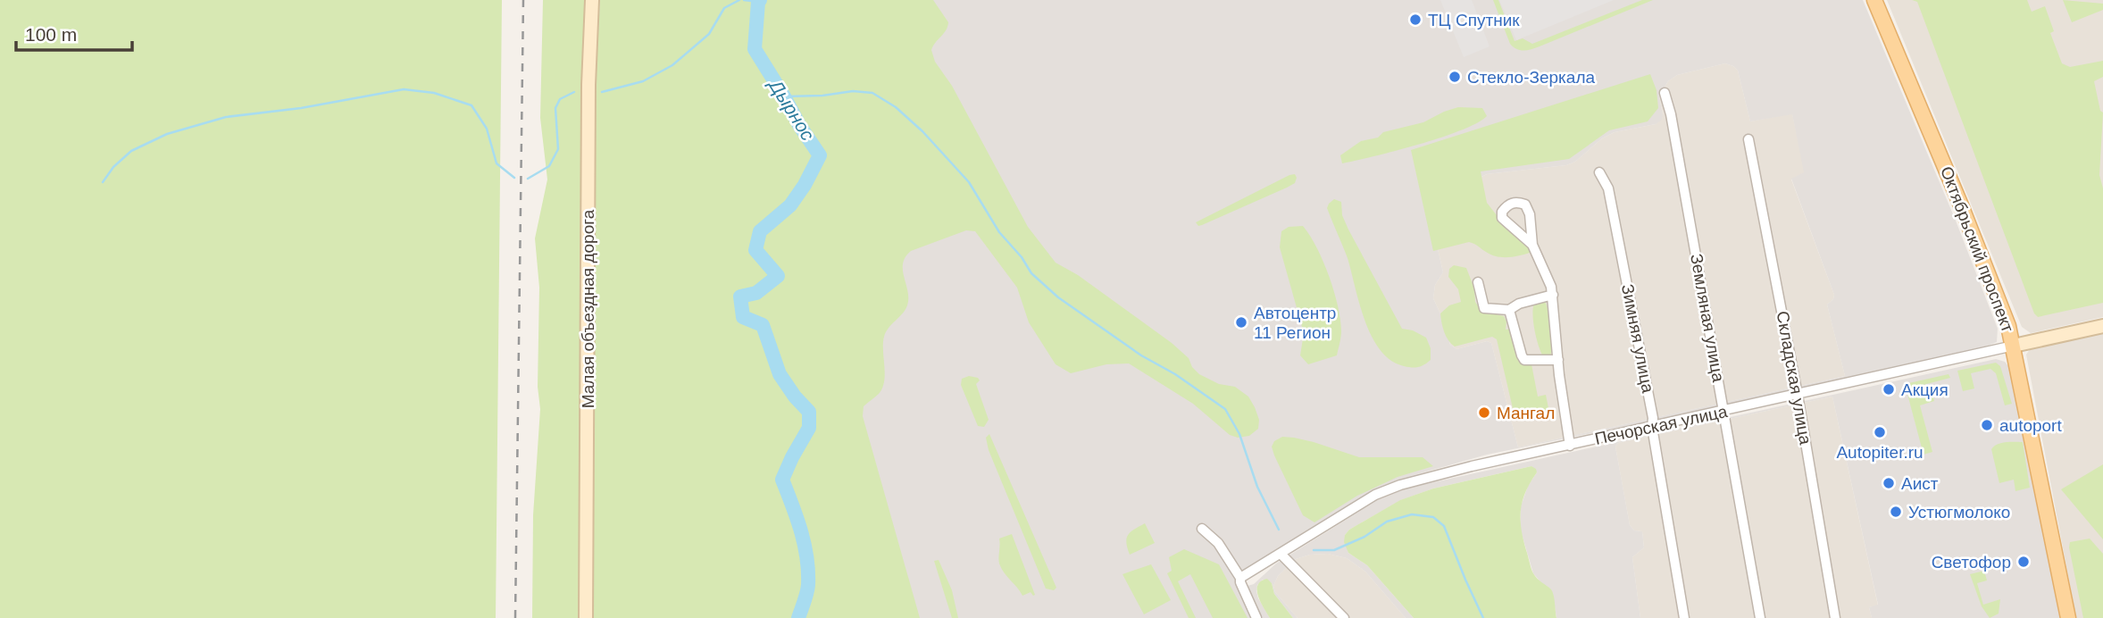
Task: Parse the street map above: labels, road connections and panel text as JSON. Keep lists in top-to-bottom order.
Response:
{
  "streets": {
    "main road": ["Октябрьский проспект"],
    "street": [
      "Малая объездная дорога",
      "Земляная улица",
      "Зимняя улица",
      "Складская улица",
      "Печорская улица"
    ]
  },
  "crossings": [
    ["Октябрьский проспект", "Печорская улица"],
    ["Земляная улица", "Печорская улица"],
    ["Зимняя улица", "Печорская улица"],
    ["Складская улица", "Печорская улица"]
  ],
  "water": ["Дырнос"],
  "places": [
    "ТЦ Спутник",
    "Стекло-Зеркала",
    "Автоцентр 11 Регион",
    "Акция",
    "Мангал",
    "autoport",
    "Autopiter.ru",
    "Аист",
    "Устюгмолоко",
    "Светофор"
  ],
  "scale_bar": "100 m"
}
